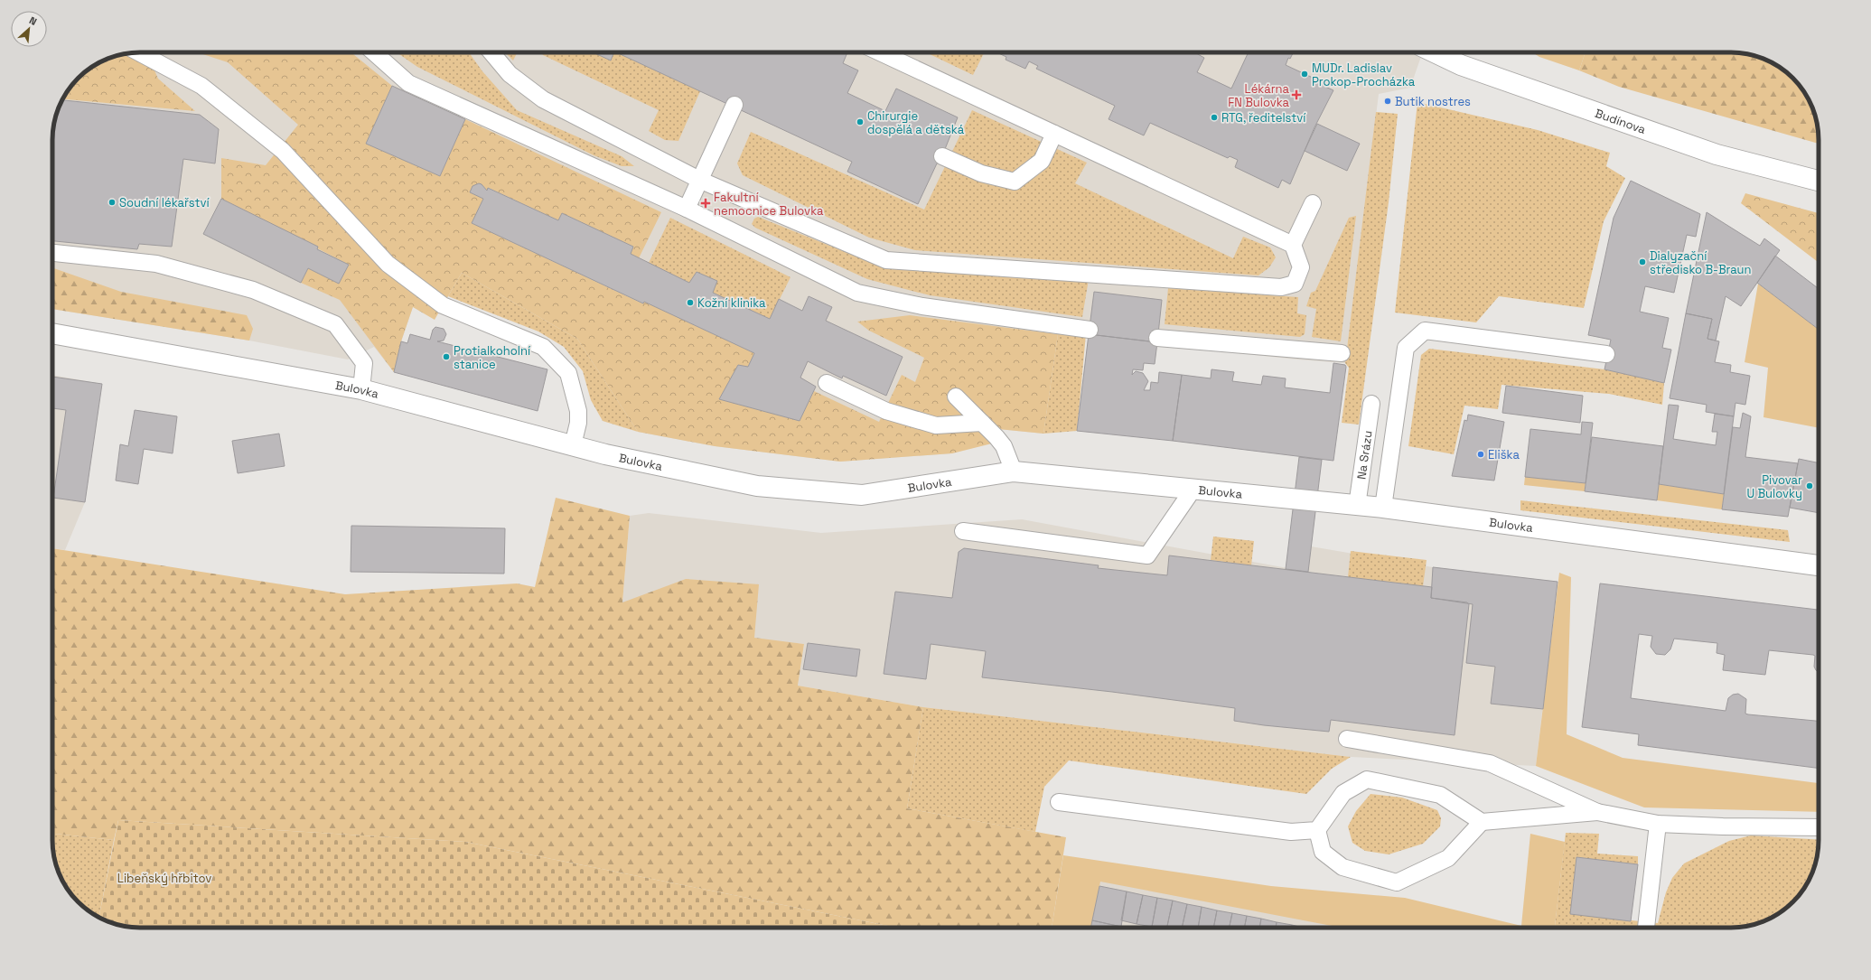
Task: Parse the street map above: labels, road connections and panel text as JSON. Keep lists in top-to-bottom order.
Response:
{
  "streets": {
    "street": ["Budínova", "Bulovka"],
    "lane": ["Na Srázu"]
  },
  "crossings": [
    ["Bulovka", "Na Srázu"]
  ],
  "parks": ["Libeňský hřbitov"],
  "places": {
    "other": [
      "MUDr. Ladislav Prokop-Procházka",
      "Butik nostres",
      "RTG, ředitelství",
      "Chirurgie dospělá a dětská",
      "Soudní lékařství",
      "Dialyzační středisko B-Braun",
      "Kožní klinika",
      "Protialkoholní stanice",
      "Eliška",
      "Pivovar U Bulovky"
    ],
    "health": ["Lékárna FN Bulovka", "Fakultní nemocnice Bulovka"]
  },
  "north": "top right"
}
